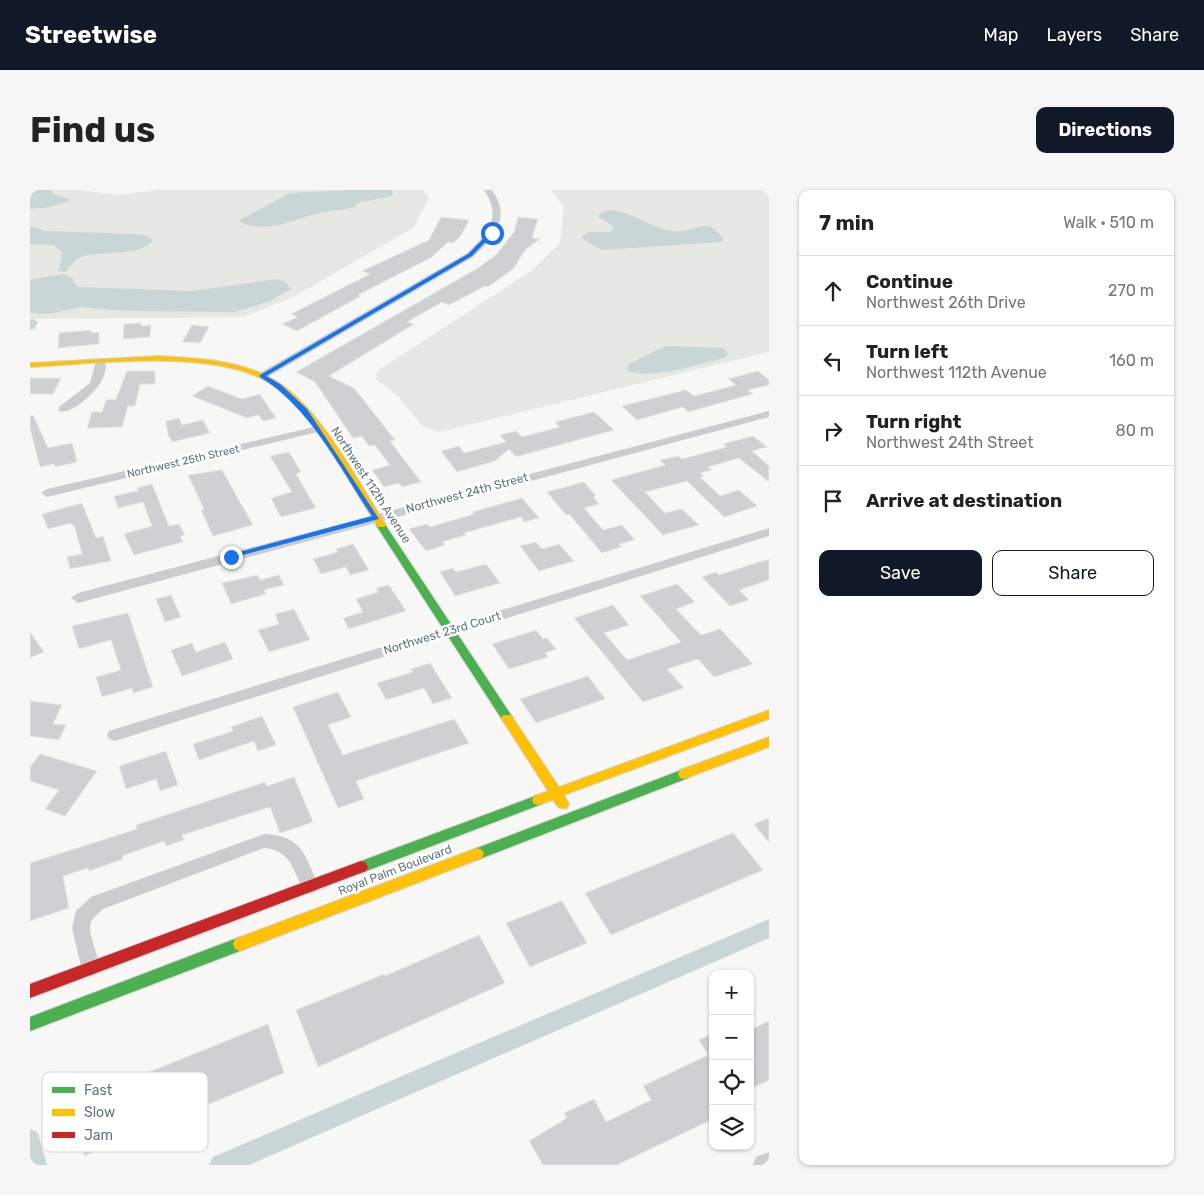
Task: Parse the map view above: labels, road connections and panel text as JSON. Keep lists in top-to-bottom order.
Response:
{
  "streets": {
    "main road": ["Northwest 112th Avenue", "Royal Palm Boulevard"],
    "street": ["Northwest 25th Street", "Northwest 24th Street", "Northwest 23rd Court"]
  },
  "crossings": [
    ["Northwest 25th Street", "Northwest 112th Avenue"],
    ["Northwest 112th Avenue", "Northwest 24th Street"],
    ["Northwest 112th Avenue", "Northwest 23rd Court"],
    ["Northwest 112th Avenue", "Royal Palm Boulevard"]
  ],
  "legend": ["Fast", "Slow", "Jam"],
  "page": {
    "header": "Streetwise",
    "nav": ["Map", "Layers", "Share"],
    "buttons": [
      "Directions",
      ["Save", "Share"]
    ],
    "title": "Find us",
    "heading": ["7 min", "Walk · 510 m"],
    "list": [
      ["Continue", "Northwest 26th Drive", "270 m"],
      ["Turn left", "Northwest 112th Avenue", "160 m"],
      ["Turn right", "Northwest 24th Street", "80 m"],
      "Arrive at destination"
    ],
    "map_buttons": ["+", "−"]
  }
}
